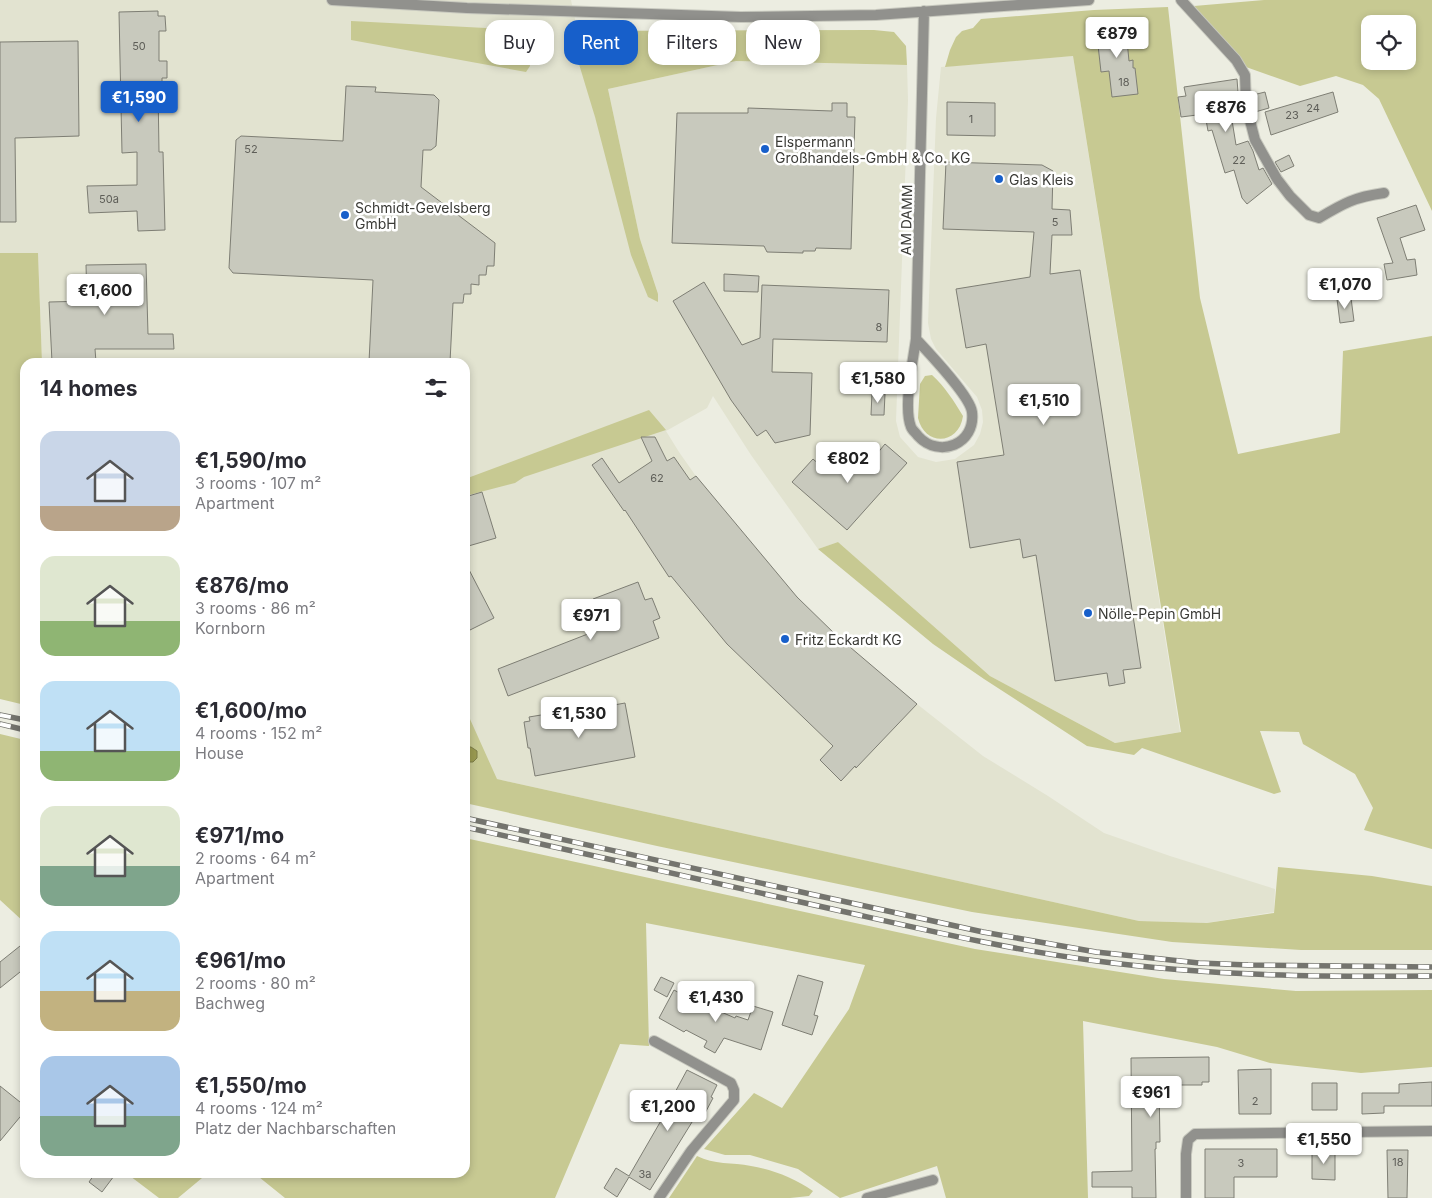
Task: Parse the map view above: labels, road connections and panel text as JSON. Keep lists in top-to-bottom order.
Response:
{
  "streets": {
    "street": ["AM DAMM"]
  },
  "places": [
    "Elspermann Großhandels-GmbH & Co. KG",
    "Glas Kleis",
    "Schmidt-Gevelsberg GmbH",
    "Nölle-Pepin GmbH",
    "Fritz Eckardt KG"
  ],
  "house_numbers": [
    "50",
    "18",
    "24",
    "23",
    "1",
    "52",
    "22",
    "50a",
    "5",
    "8",
    "62",
    "2",
    "18",
    "3",
    "3a"
  ],
  "page": {
    "price": [
      "€879",
      "€1,590",
      "€876",
      "€1,070",
      "€1,600",
      "€1,580",
      "€1,510",
      "€802",
      "€971",
      "€1,530",
      "€1,430",
      "€961",
      "€1,200",
      "€1,550"
    ],
    "chip": [
      "Buy",
      "Rent",
      "Filters",
      "New"
    ],
    "heading": "14 homes",
    "list": [
      {
        "name": "€1,590/mo",
        "note": "3 rooms · 107 m² · Apartment"
      },
      {
        "name": "€876/mo",
        "note": "3 rooms · 86 m² · Kornborn"
      },
      {
        "name": "€1,600/mo",
        "note": "4 rooms · 152 m² · House"
      },
      {
        "name": "€971/mo",
        "note": "2 rooms · 64 m² · Apartment"
      },
      {
        "name": "€961/mo",
        "note": "2 rooms · 80 m² · Bachweg"
      },
      {
        "name": "€1,550/mo",
        "note": "4 rooms · 124 m² · Platz der Nachbarschaften"
      }
    ]
  }
}
